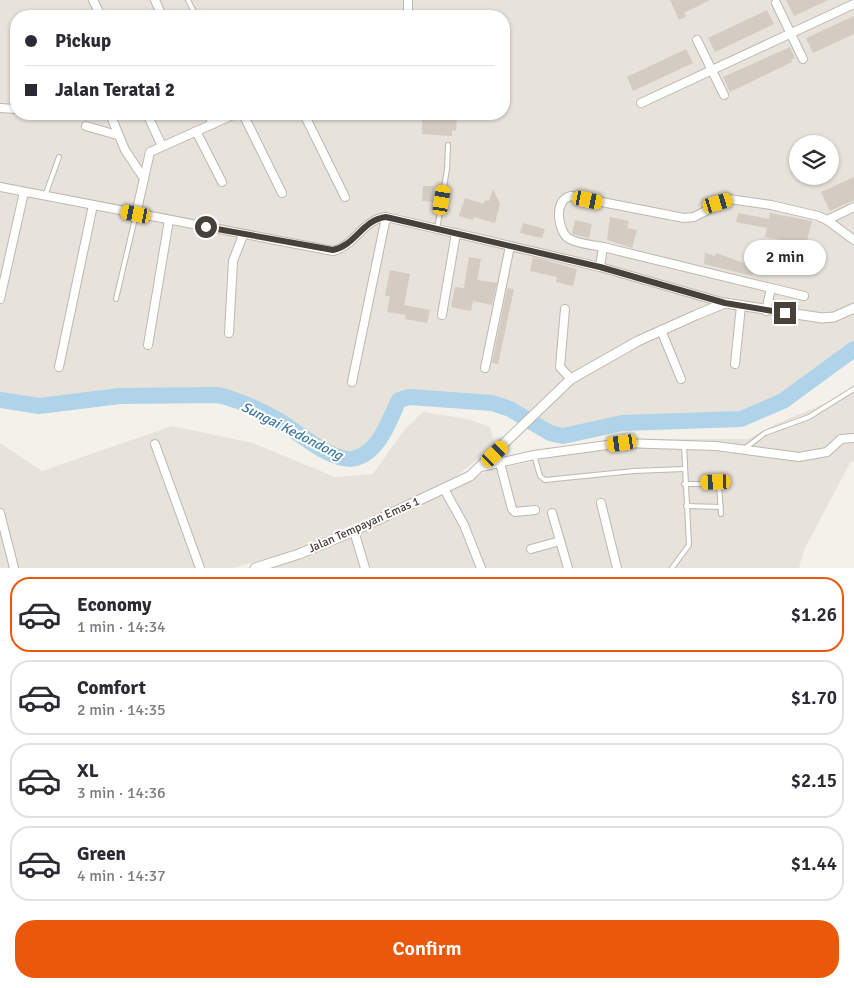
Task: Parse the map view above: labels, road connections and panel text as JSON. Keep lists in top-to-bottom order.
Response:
{
  "streets": {
    "street": ["Jalan Tempayan Emas 1"]
  },
  "water": ["Sungai Kedondong"],
  "page": {
    "banner": ["Pickup", "Jalan Teratai 2"],
    "bubble": "2 min",
    "list": [
      {
        "name": "Economy",
        "note": "1 min · 14:34",
        "value": "$1.26"
      },
      {
        "name": "Comfort",
        "note": "2 min · 14:35",
        "value": "$1.70"
      },
      {
        "name": "XL",
        "note": "3 min · 14:36",
        "value": "$2.15"
      },
      {
        "name": "Green",
        "note": "4 min · 14:37",
        "value": "$1.44"
      }
    ],
    "buttons": "Confirm"
  }
}
